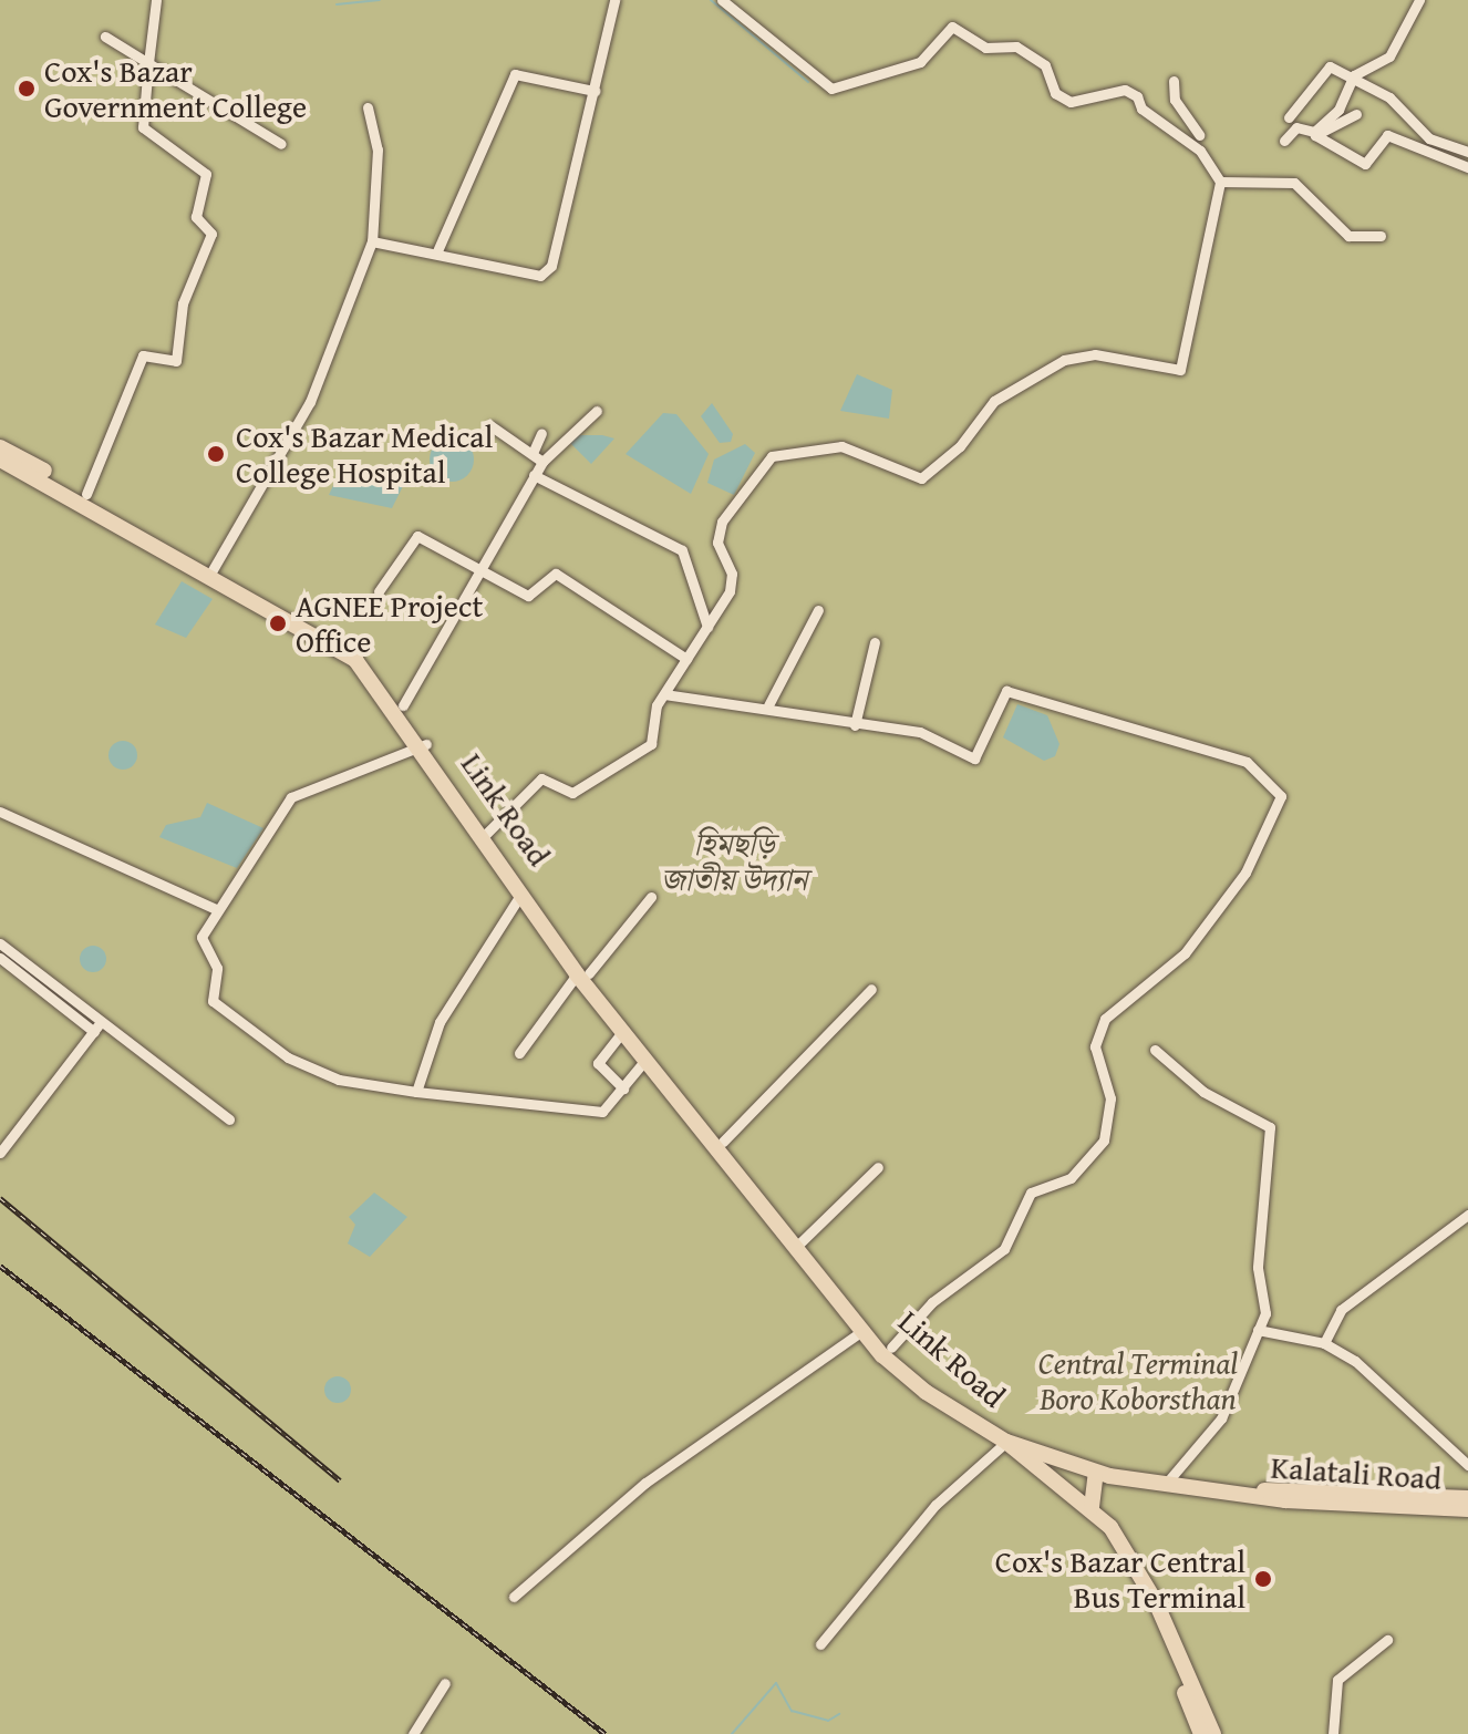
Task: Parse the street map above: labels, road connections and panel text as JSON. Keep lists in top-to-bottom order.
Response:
{
  "streets": {
    "main road": ["Link Road", "Kalatali Road"]
  },
  "crossings": [
    ["Link Road", "Kalatali Road"]
  ],
  "parks": ["হিমছড়ি জাতীয় উদ্যান", "Central Terminal Boro Koborsthan"],
  "places": [
    "Cox's Bazar Government College",
    "Cox's Bazar Medical College Hospital",
    "AGNEE Project Office",
    "Cox's Bazar Central Bus Terminal"
  ]
}
